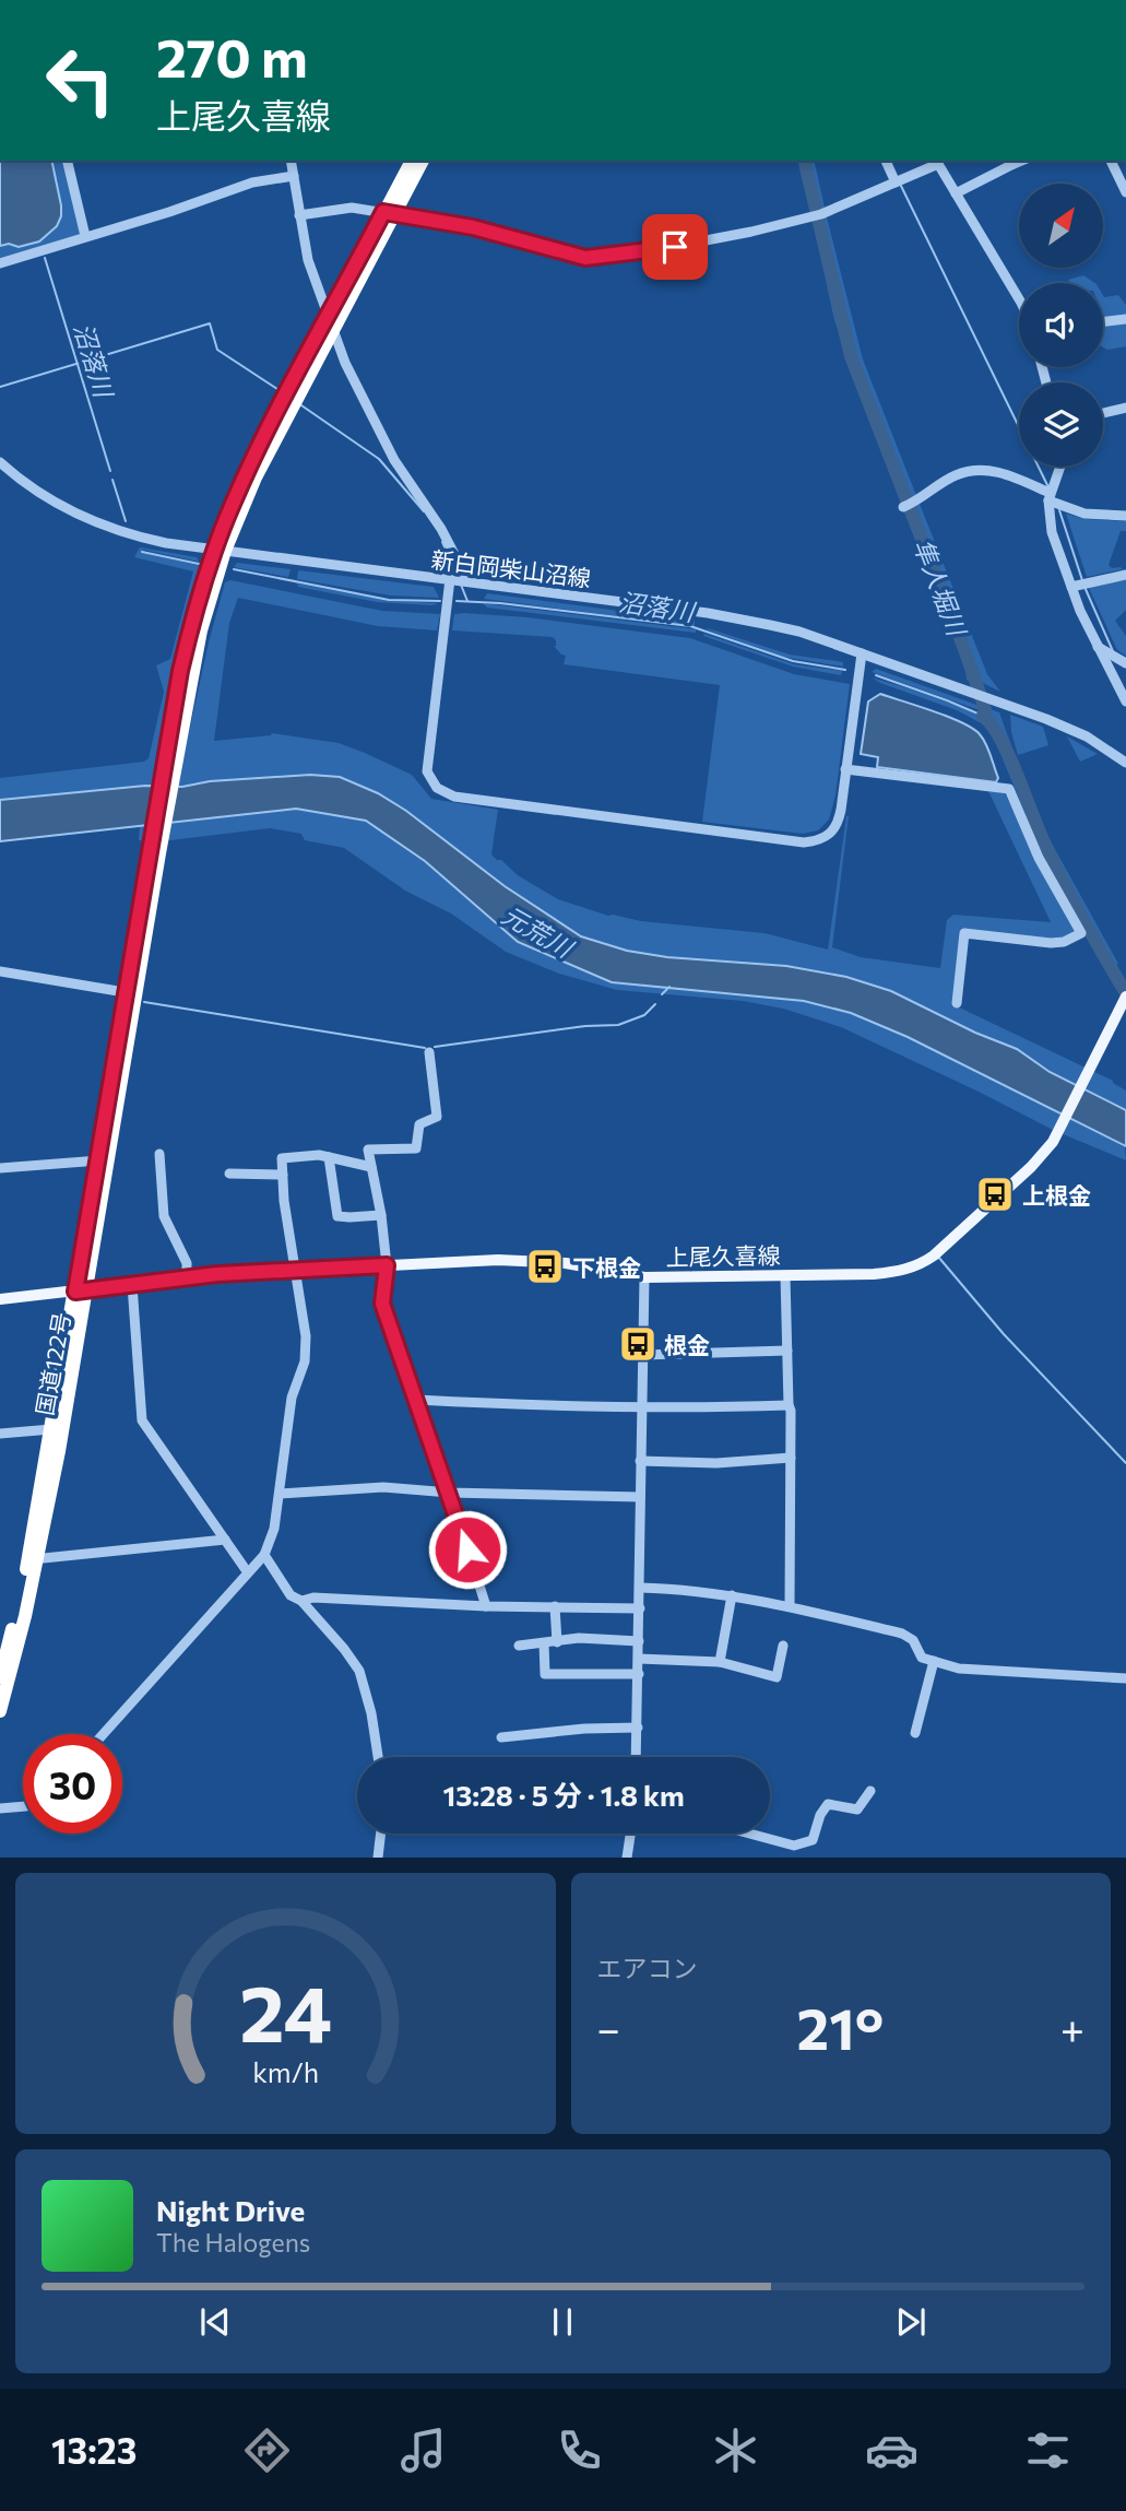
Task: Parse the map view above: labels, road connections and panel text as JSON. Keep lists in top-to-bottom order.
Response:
{
  "streets": {
    "highway": ["国道122号"],
    "main road": ["上尾久喜線"],
    "street": ["新白岡柴山沼線"]
  },
  "crossings": [
    ["新白岡柴山沼線", "国道122号"],
    ["上尾久喜線", "国道122号"]
  ],
  "water": ["沼落川", "隼人堀川", "元荒川"],
  "places": {
    "bus stop": ["上根金", "下根金", "根金"]
  },
  "north": "top right",
  "page": {
    "turn": ["270 m", "上尾久喜線"],
    "limit": "30",
    "trip": "13:28 · 5 分 · 1.8 km",
    "tile": "エアコン",
    "heat": ["−", "21°", "+"],
    "song": ["Night Drive", "The Halogens"],
    "tabs": "13:23",
    "gauge": ["24", "km/h"]
  }
}
